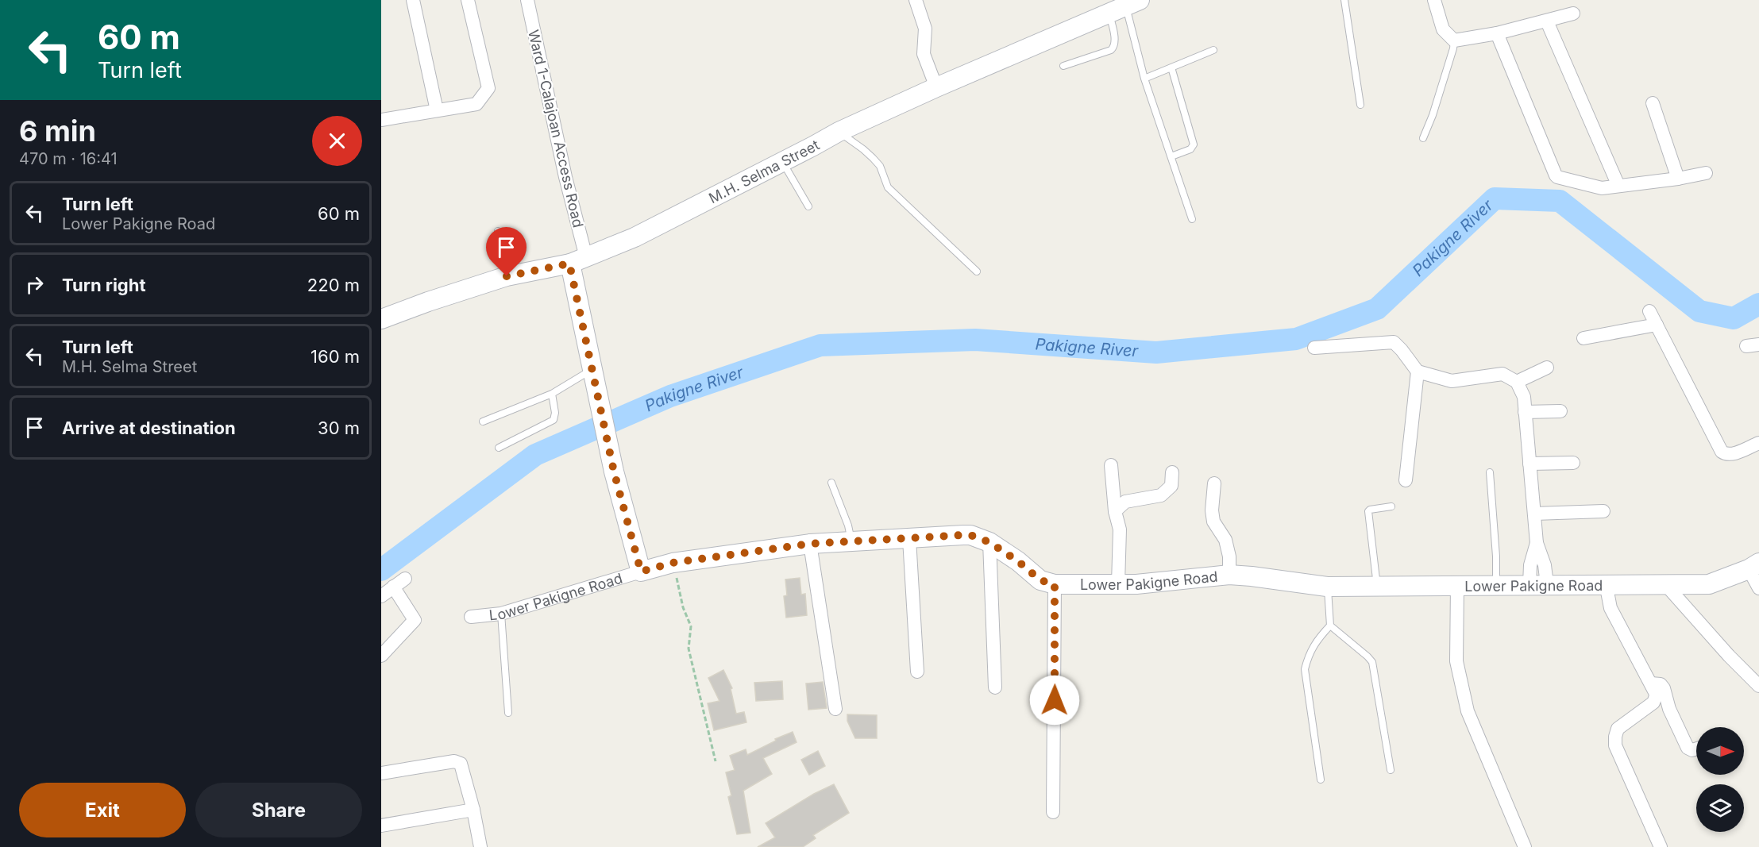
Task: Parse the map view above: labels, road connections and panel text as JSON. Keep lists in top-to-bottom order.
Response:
{
  "streets": {
    "street": ["Ward 1-Calajoan Access Road", "M.H. Selma Street", "Lower Pakigne Road"]
  },
  "crossings": [
    ["Ward 1-Calajoan Access Road", "M.H. Selma Street"]
  ],
  "water": ["Pakigne River"],
  "north": "right",
  "page": {
    "turn": ["60 m", "Turn left"],
    "heading": ["6 min", "470 m · 16:41"],
    "list": [
      {
        "name": "Turn left",
        "note": "Lower Pakigne Road",
        "value": "60 m"
      },
      {
        "name": "Turn right",
        "value": "220 m"
      },
      {
        "name": "Turn left",
        "note": "M.H. Selma Street",
        "value": "160 m"
      },
      {
        "name": "Arrive at destination",
        "value": "30 m"
      }
    ],
    "buttons": ["Exit", "Share"]
  }
}
